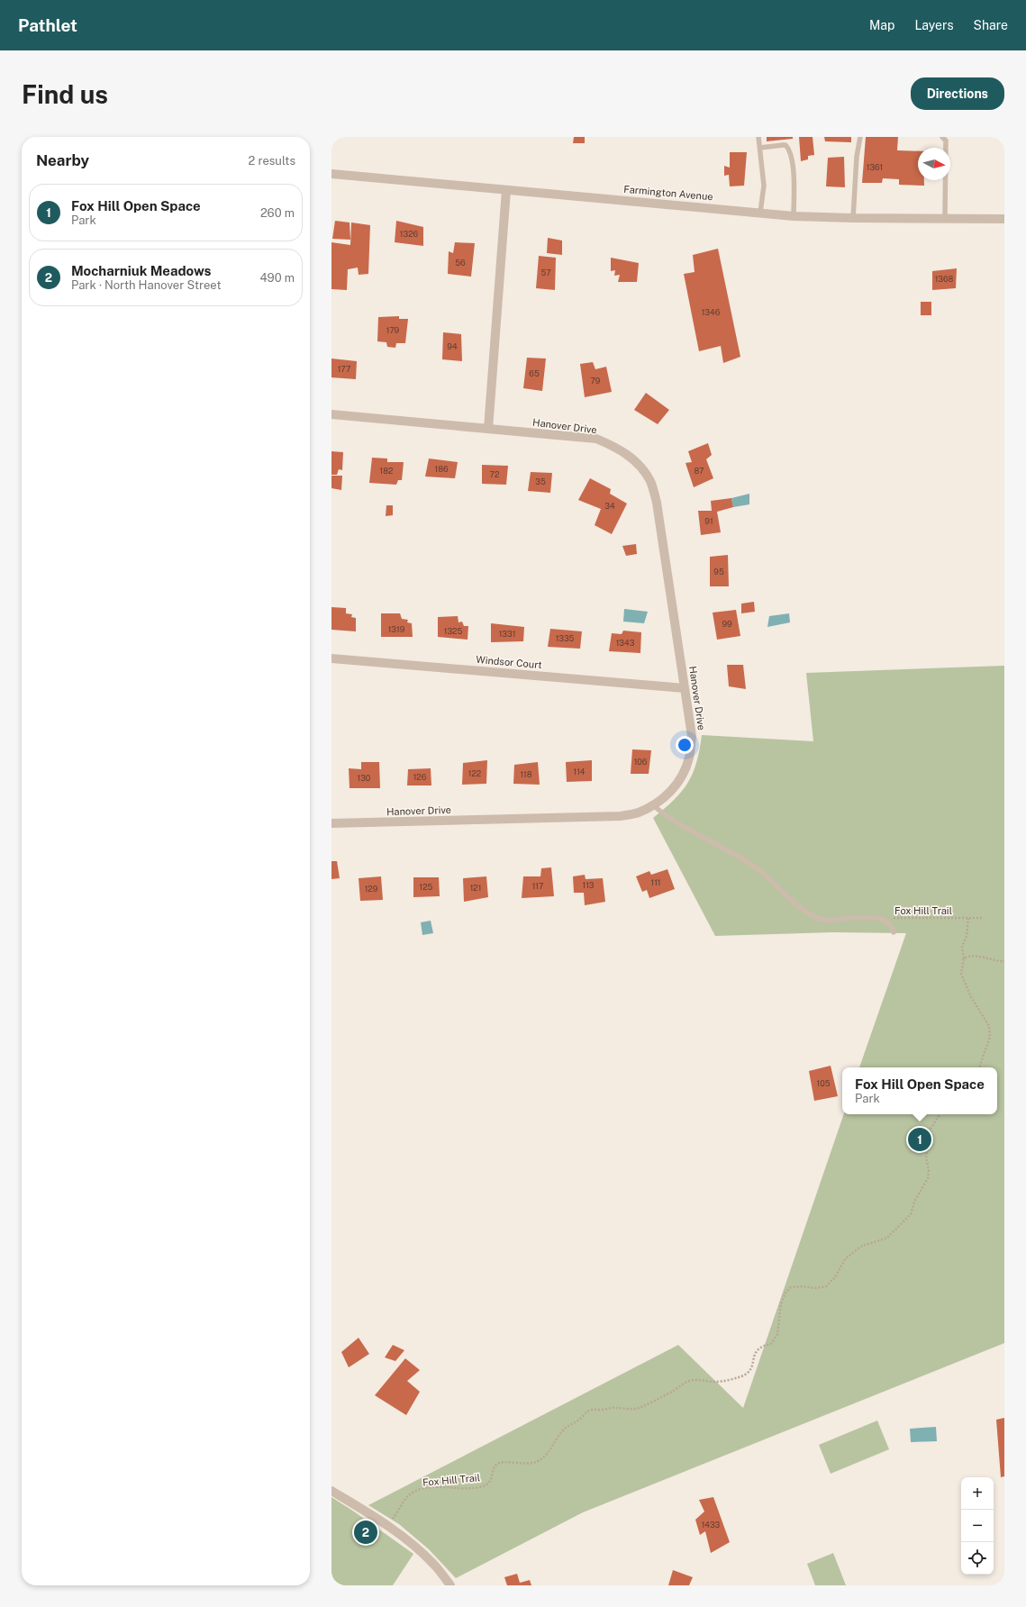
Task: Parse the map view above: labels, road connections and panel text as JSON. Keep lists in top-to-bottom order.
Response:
{
  "streets": {
    "street": ["Farmington Avenue", "Hanover Drive", "Windsor Court"],
    "path": ["Fox Hill Trail"]
  },
  "crossings": [
    ["Hanover Drive", "Windsor Court"]
  ],
  "house_numbers": [
    "1361",
    "1326",
    "56",
    "57",
    "1368",
    "1346",
    "179",
    "94",
    "177",
    "65",
    "79",
    "186",
    "182",
    "87",
    "72",
    "35",
    "34",
    "91",
    "95",
    "99",
    "1319",
    "1325",
    "1331",
    "1335",
    "1343",
    "106",
    "114",
    "122",
    "118",
    "126",
    "130",
    "111",
    "113",
    "117",
    "125",
    "121",
    "129",
    "105",
    "1433"
  ],
  "north": "right",
  "page": {
    "header": "Pathlet",
    "nav": ["Map", "Layers", "Share"],
    "buttons": "Directions",
    "title": "Find us",
    "heading": ["Nearby", "2 results"],
    "list": [
      {
        "mark": "1",
        "name": "Fox Hill Open Space",
        "note": "Park",
        "value": "260 m"
      },
      {
        "mark": "2",
        "name": "Mocharniuk Meadows",
        "note": "Park · North Hanover Street",
        "value": "490 m"
      }
    ],
    "popup": ["Fox Hill Open Space", "Park"],
    "pins": ["1", "2"],
    "map_buttons": ["+", "−"]
  }
}
